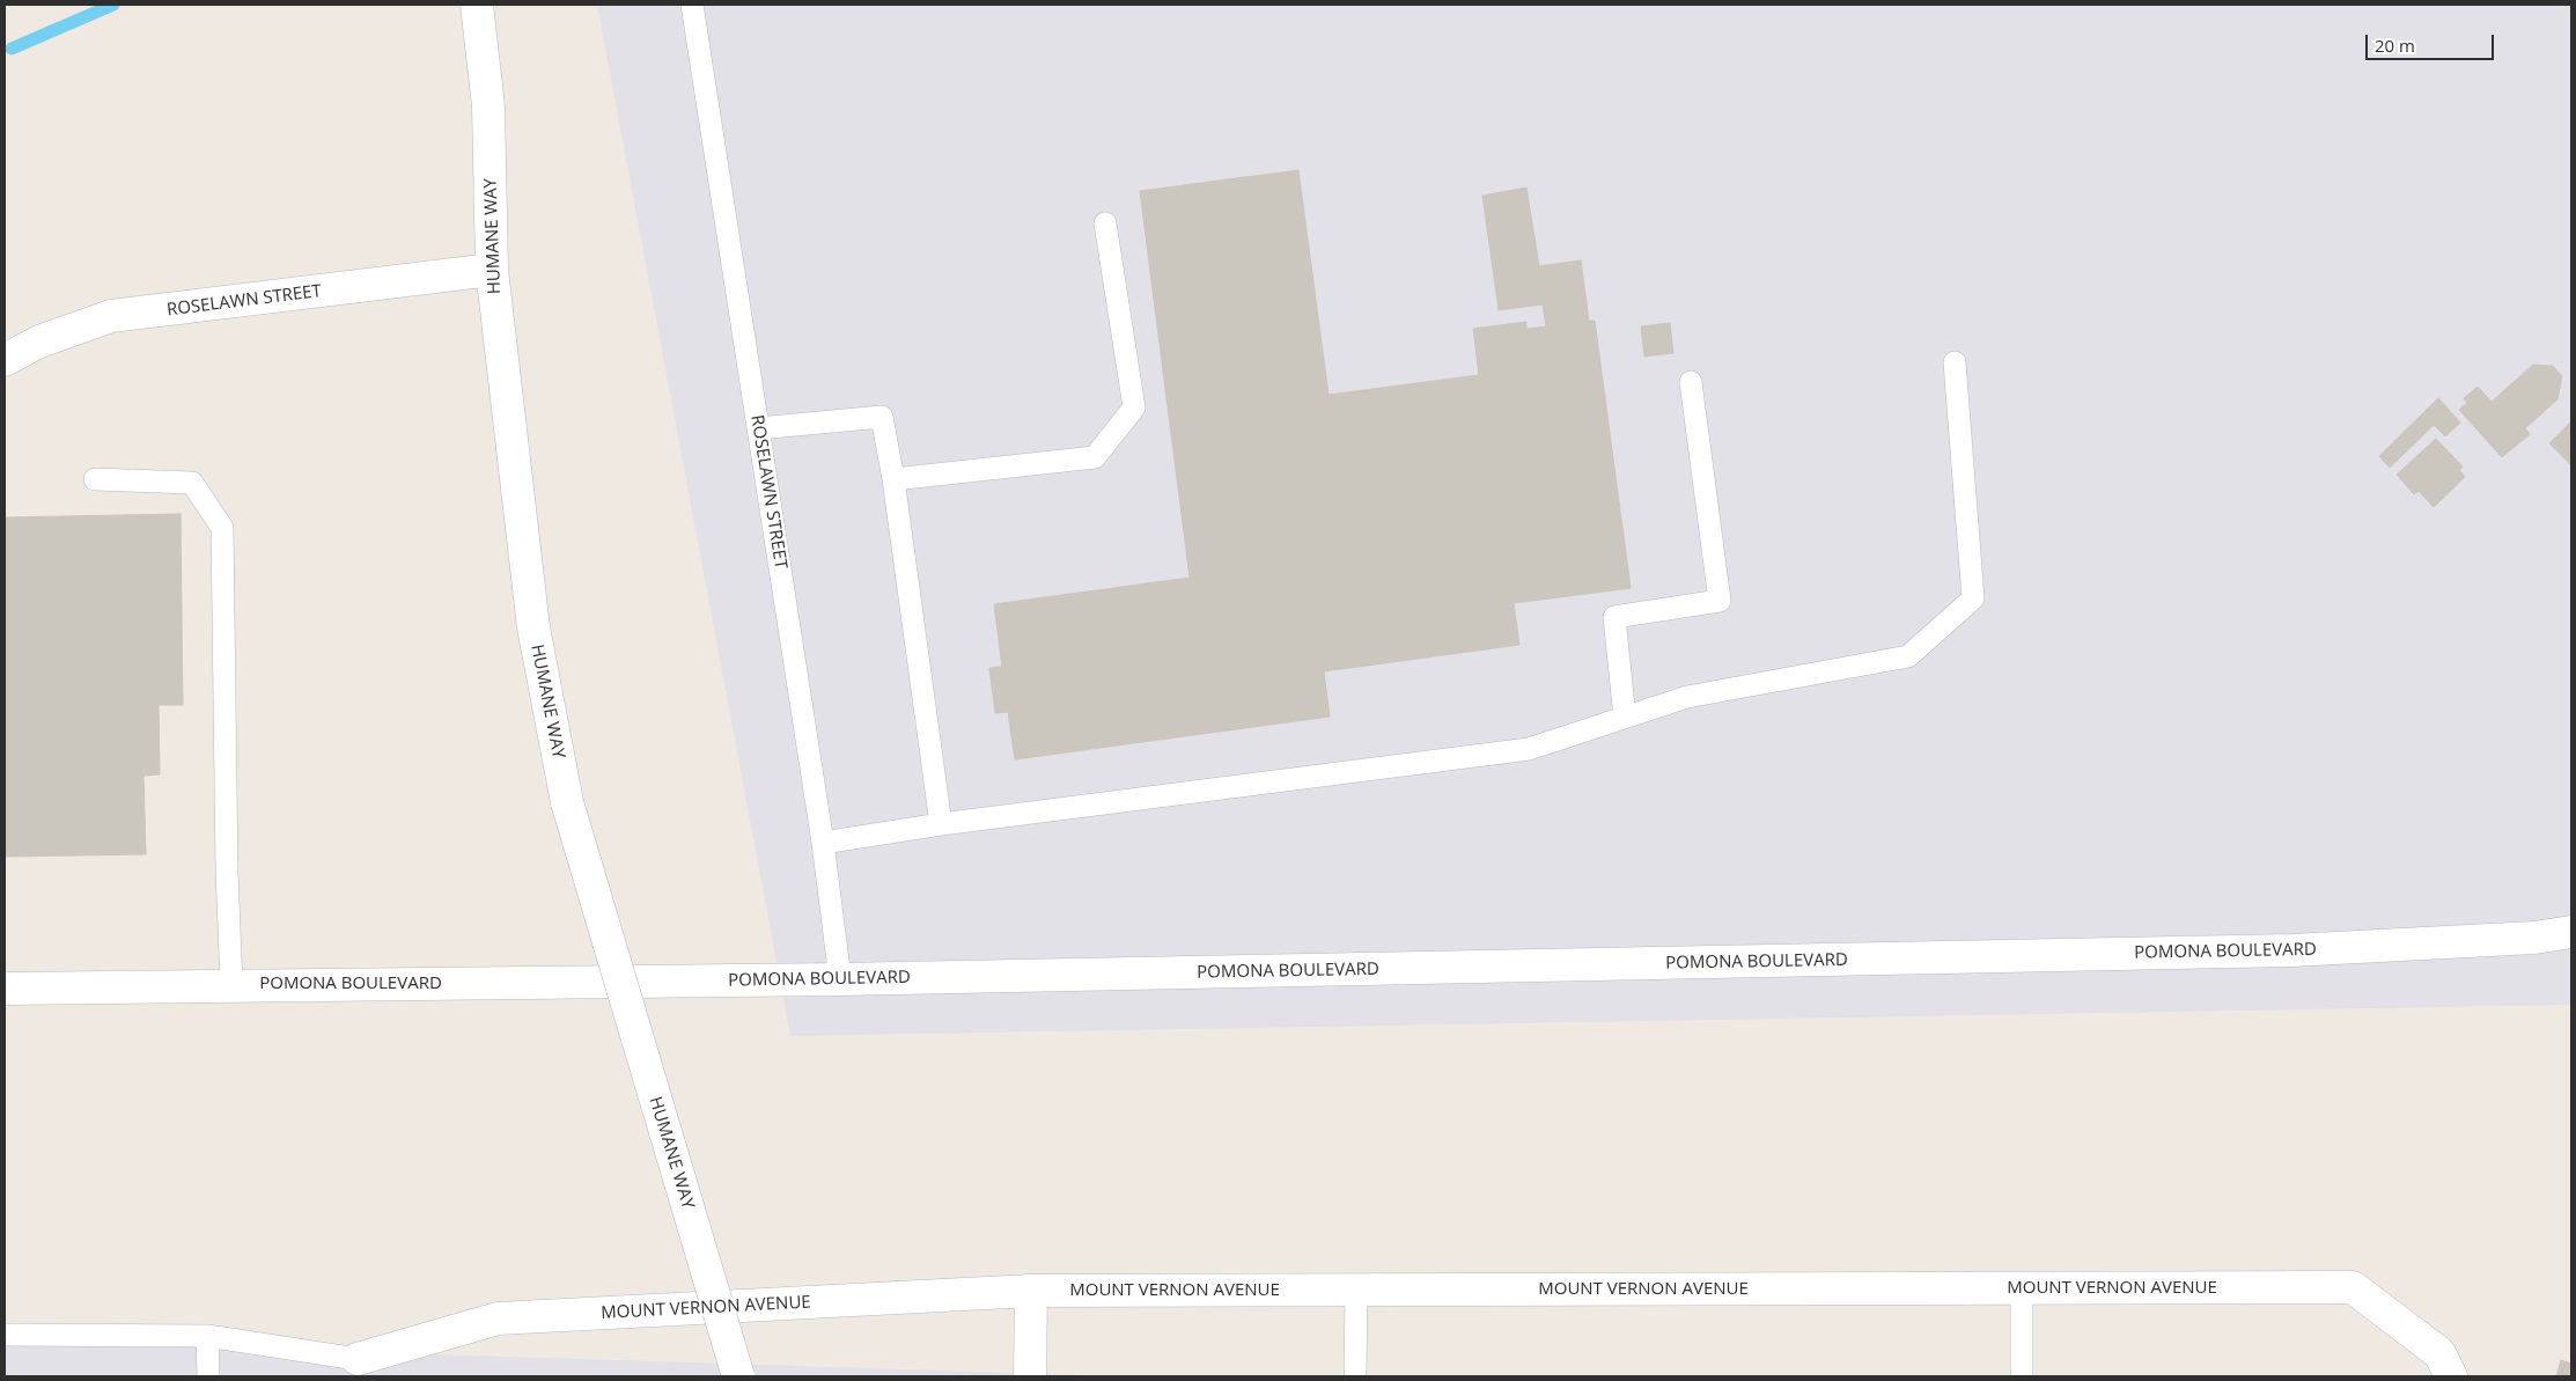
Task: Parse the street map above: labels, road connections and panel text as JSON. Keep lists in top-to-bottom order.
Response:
{
  "streets": {
    "street": [
      "HUMANE WAY",
      "ROSELAWN STREET",
      "POMONA BOULEVARD",
      "MOUNT VERNON AVENUE"
    ]
  },
  "crossings": [
    ["HUMANE WAY", "ROSELAWN STREET"],
    ["ROSELAWN STREET", "POMONA BOULEVARD"]
  ],
  "scale_bar": "20 m"
}
